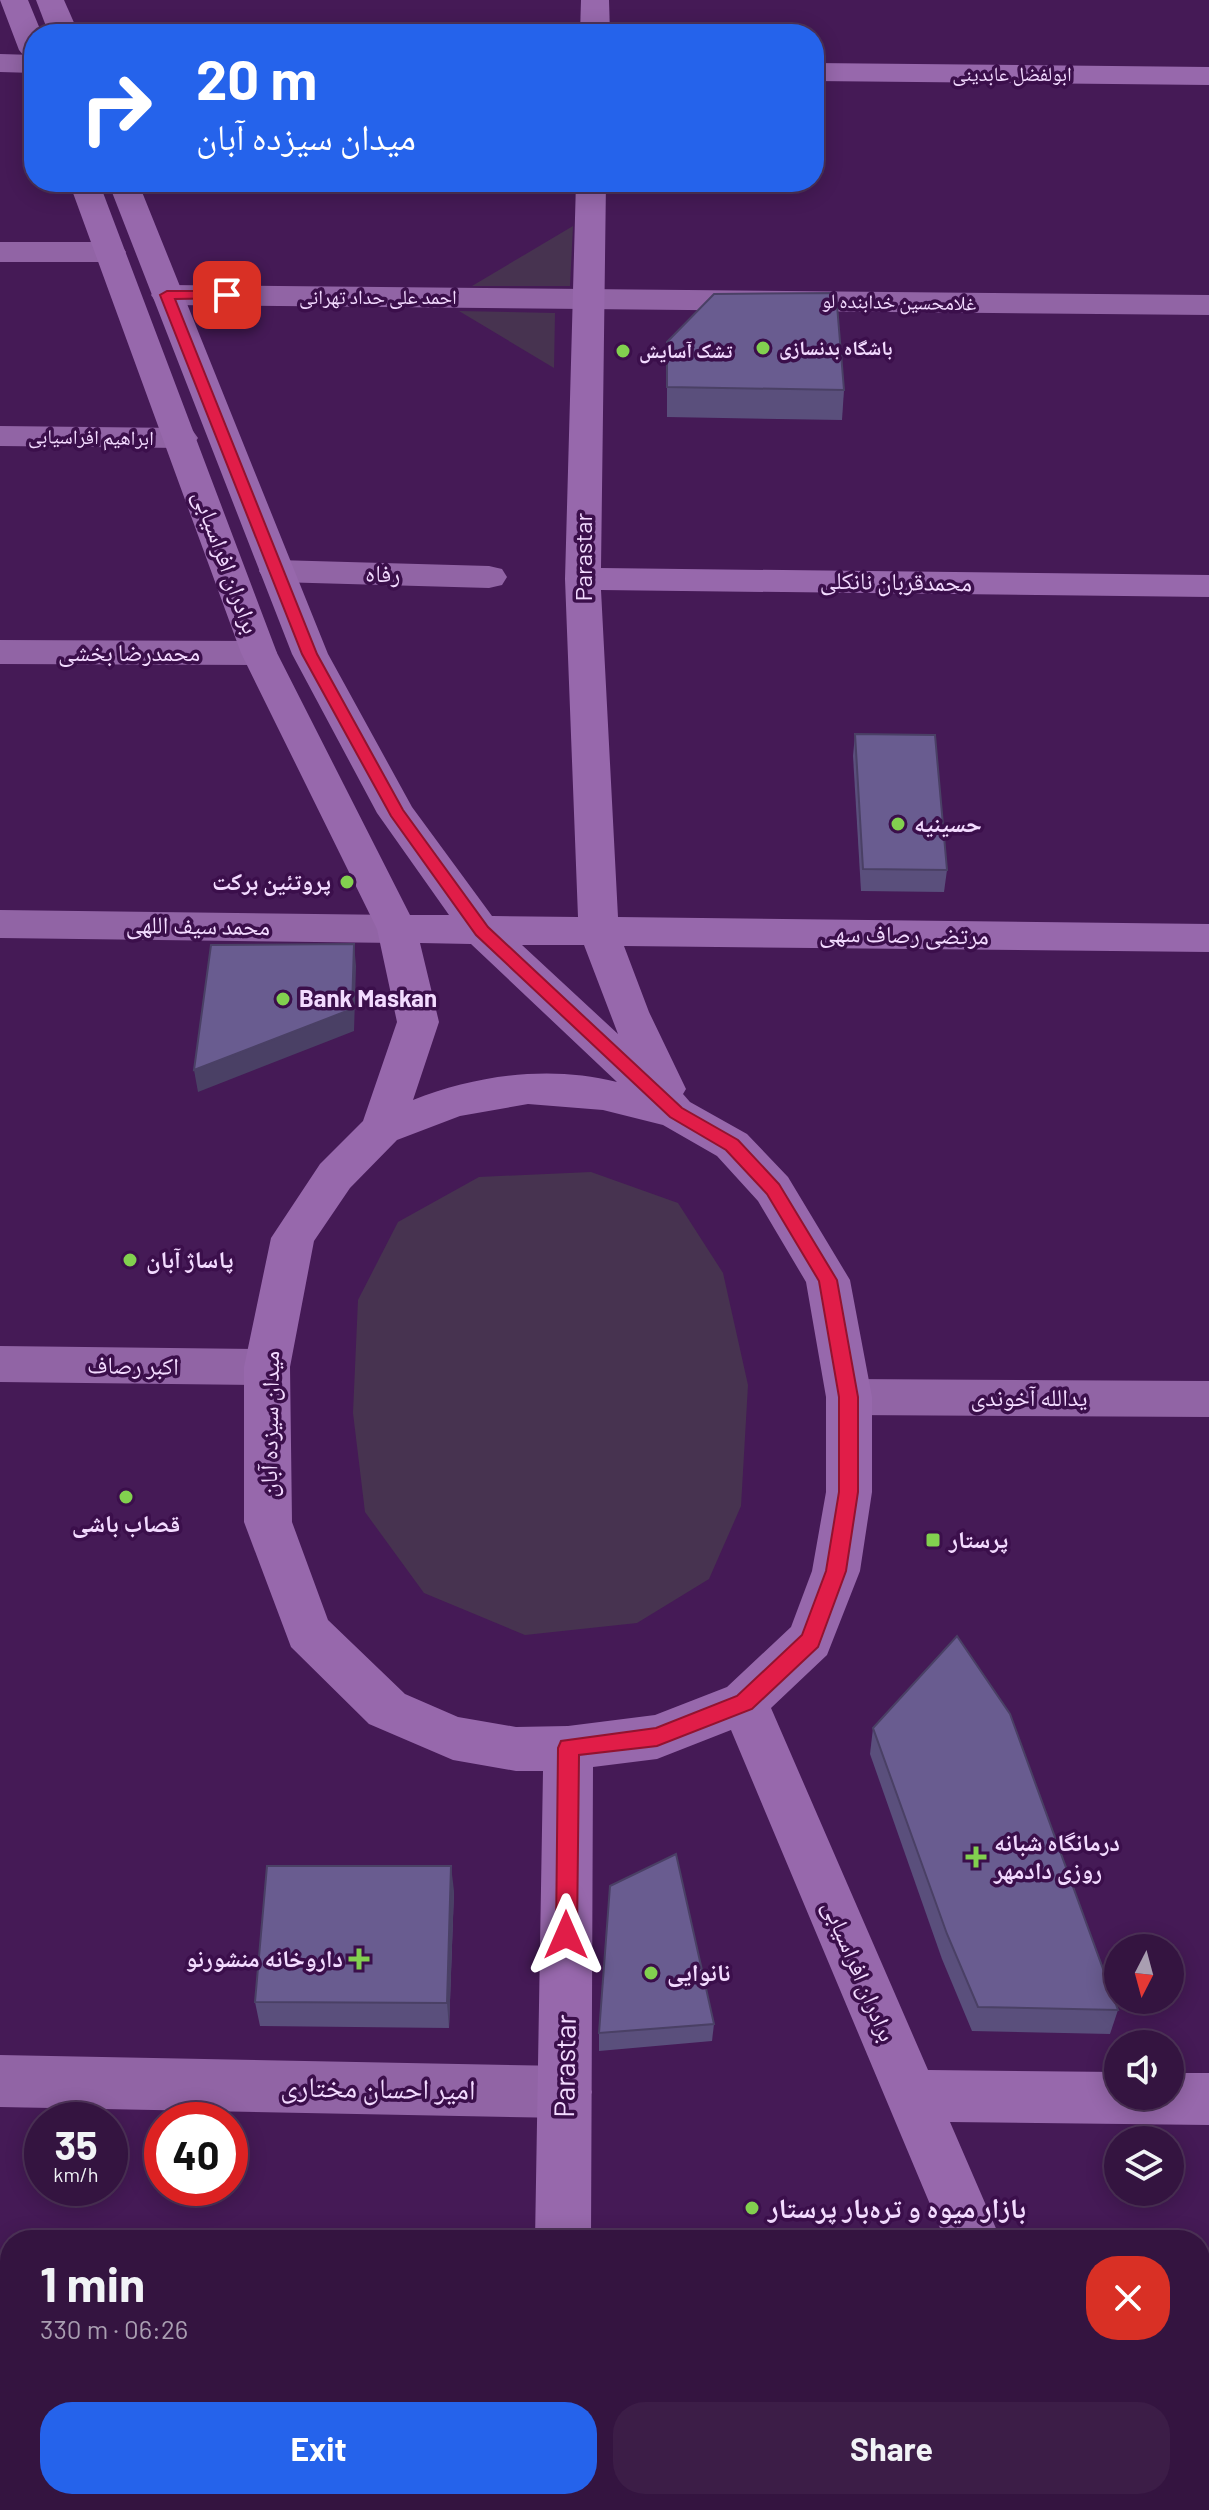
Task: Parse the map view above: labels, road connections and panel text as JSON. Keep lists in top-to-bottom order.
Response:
{
  "streets": {
    "street": [
      "ابولفضل عابدینی",
      "احمد علی حداد تهرانی",
      "غلامحسین خدابنده لو",
      "ابراهیم افراسیابی",
      "Parastar",
      "برادران افراسیابی",
      "رفاه",
      "محمدقربان نانکلی",
      "محمدرضا بخشی",
      "محمد سیف اللهی",
      "مرتضی رصاف سهی",
      "اکبر رصاف",
      "یدالله آخوندی",
      "میدان سیزده آبان",
      "امیر احسان مختاری"
    ]
  },
  "crossings": [
    ["احمد علی حداد تهرانی", "غلامحسین خدابنده لو"],
    ["احمد علی حداد تهرانی", "Parastar"],
    ["احمد علی حداد تهرانی", "برادران افراسیابی"],
    ["غلامحسین خدابنده لو", "Parastar"],
    ["ابراهیم افراسیابی", "برادران افراسیابی"],
    ["Parastar", "برادران افراسیابی"],
    ["Parastar", "محمدقربان نانکلی"],
    ["Parastar", "مرتضی رصاف سهی"],
    ["Parastar", "میدان سیزده آبان"],
    ["Parastar", "امیر احسان مختاری"],
    ["برادران افراسیابی", "رفاه"],
    ["برادران افراسیابی", "محمدرضا بخشی"],
    ["برادران افراسیابی", "محمد سیف اللهی"],
    ["برادران افراسیابی", "مرتضی رصاف سهی"],
    ["برادران افراسیابی", "میدان سیزده آبان"],
    ["محمد سیف اللهی", "مرتضی رصاف سهی"],
    ["اکبر رصاف", "میدان سیزده آبان"],
    ["یدالله آخوندی", "میدان سیزده آبان"]
  ],
  "places": {
    "other": [
      "باشگاه بدنسازی",
      "تشک آسایش",
      "حسینیه",
      "پروتئین برکت",
      "Bank Maskan",
      "پاساژ آبان",
      "قصاب باشی",
      "نانوایی",
      "بازار میوه و تره‌بار پرستار"
    ],
    "transit": ["پرستار"],
    "health": ["درمانگاه شبانه روزی دادمهر", "داروخانه منشورنو"]
  },
  "north": "bottom",
  "page": {
    "turn": ["20 m", "میدان سیزده آبان"],
    "speed": "35 km/h",
    "limit": "40",
    "heading": ["1 min", "330 m · 06:26"],
    "buttons": ["Exit", "Share"]
  }
}
